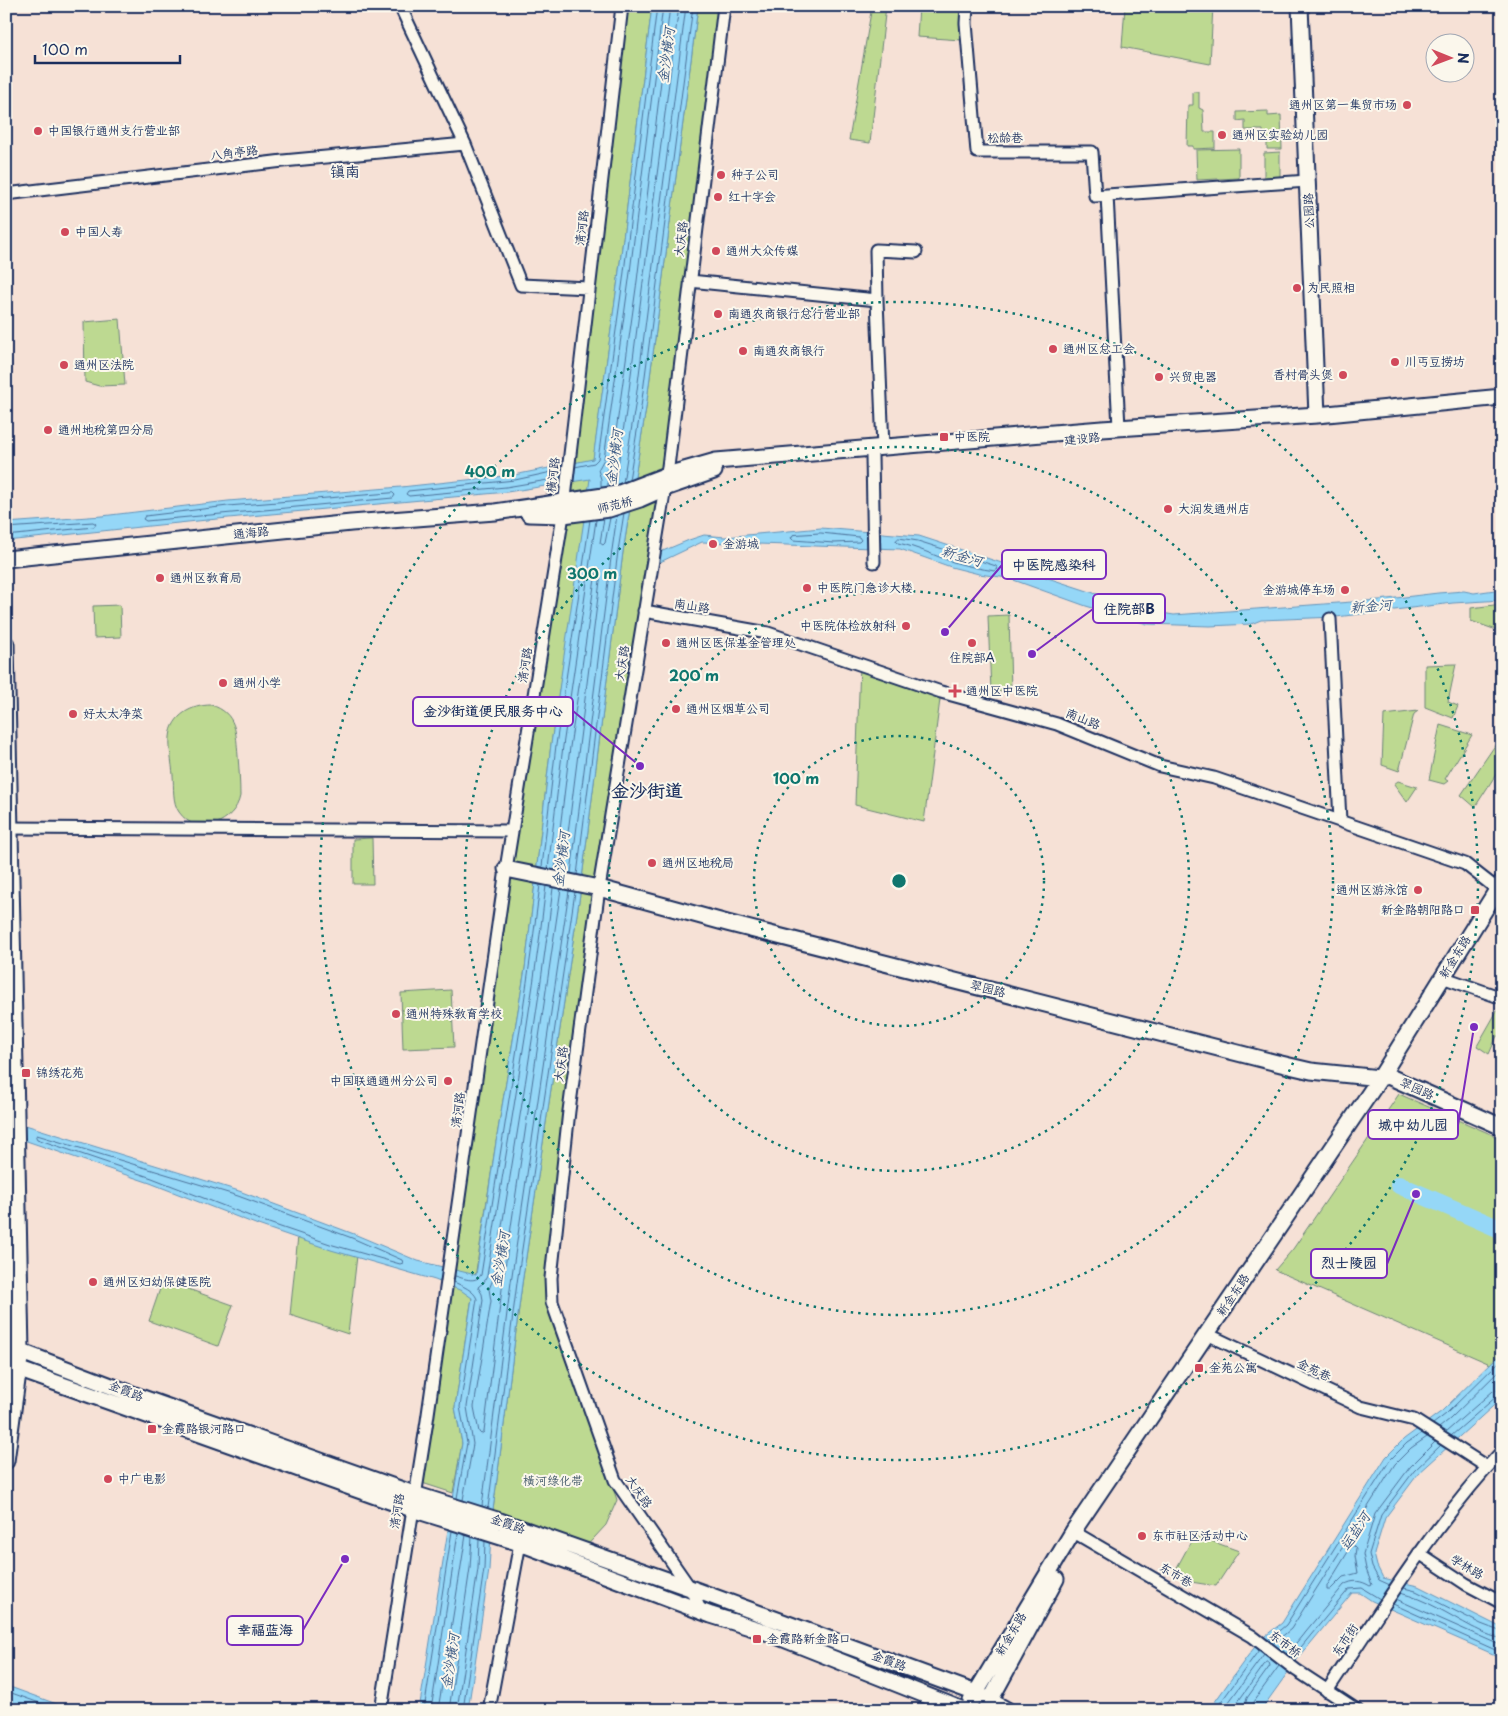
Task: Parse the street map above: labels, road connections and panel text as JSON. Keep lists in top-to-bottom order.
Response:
{
  "streets": {
    "main road": [
      "公园路",
      "建设路",
      "师范桥",
      "通海路",
      "新金东路",
      "翠园路",
      "金霞路"
    ],
    "street": [
      "松龄巷",
      "八角亭路",
      "清河路",
      "大庆路",
      "横河路",
      "南山路",
      "金苑巷",
      "学林路",
      "东市巷",
      "东市街",
      "东市桥"
    ]
  },
  "crossings": [
    ["公园路", "建设路"],
    ["清河路", "横河路"],
    ["清河路", "师范桥"],
    ["清河路", "通海路"],
    ["清河路", "翠园路"],
    ["清河路", "金霞路"],
    ["大庆路", "建设路"],
    ["大庆路", "师范桥"],
    ["大庆路", "南山路"],
    ["大庆路", "翠园路"],
    ["大庆路", "金霞路"],
    ["建设路", "师范桥"],
    ["横河路", "师范桥"],
    ["横河路", "通海路"],
    ["师范桥", "通海路"],
    ["南山路", "新金东路"],
    ["新金东路", "翠园路"],
    ["新金东路", "金苑巷"],
    ["新金东路", "金霞路"],
    ["新金东路", "东市巷"],
    ["金苑巷", "东市街"],
    ["学林路", "东市街"],
    ["东市巷", "东市桥"],
    ["东市街", "东市桥"]
  ],
  "districts": ["镇南", "金沙街道"],
  "water": ["金沙横河", "新金河", "运盐河"],
  "parks": ["横河绿化带"],
  "places": {
    "other": [
      "通州区第一集贸市场",
      "中国银行通州支行营业部",
      "通州区实验幼儿园",
      "种子公司",
      "红十字会",
      "中国人寿",
      "通州大众传媒",
      "为民照相",
      "南通农商银行总行营业部",
      "通州区总工会",
      "南通农商银行",
      "川丐豆捞坊",
      "通州区法院",
      "香村骨头煲",
      "兴贸电器",
      "通州地税第四分局",
      "大润发通州店",
      "金游城",
      "通州区教育局",
      "中医院门急诊大楼",
      "金游城停车场",
      "中医院体检放射科",
      "中医院感染科",
      "通州区医保基金管理处",
      "住院部A",
      "住院部B",
      "通州小学",
      "通州区烟草公司",
      "好太太净菜",
      "金沙街道便民服务中心",
      "通州区地税局",
      "通州区游泳馆",
      "通州特殊教育学校",
      "城中幼儿园",
      "中国联通通州分公司",
      "烈士陵园",
      "通州区妇幼保健医院",
      "中广电影",
      "东市社区活动中心",
      "幸福蓝海"
    ],
    "transit": [
      "中医院",
      "新金路朝阳路口",
      "锦绣花苑",
      "金苑公寓",
      "金霞路银河路口",
      "金霞路新金路口"
    ],
    "health": ["通州区中医院"]
  },
  "scale_bar": "100 m",
  "north": "right",
  "rings": [
    "400 m",
    "300 m",
    "200 m",
    "100 m"
  ]
}
